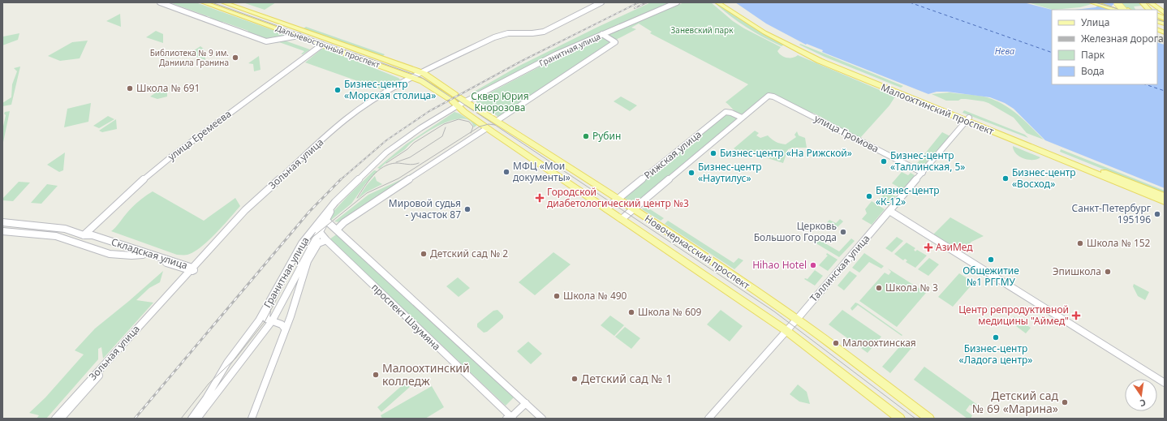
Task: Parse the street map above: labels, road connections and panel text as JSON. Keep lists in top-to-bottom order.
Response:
{
  "streets": {
    "main road": ["Дальневосточный проспект", "Малоохтинский проспект", "Новочеркасский проспект"],
    "street": [
      "Гранитная улица",
      "улица Громова",
      "улица Еремеева",
      "Рижская улица",
      "Зольная улица",
      "Складская улица",
      "Таллинская улица",
      "проспект Шаумяна"
    ]
  },
  "crossings": [
    ["Дальневосточный проспект", "улица Еремеева"],
    ["Дальневосточный проспект", "Зольная улица"],
    ["Дальневосточный проспект", "Новочеркасский проспект"],
    ["Гранитная улица", "Новочеркасский проспект"],
    ["Гранитная улица", "проспект Шаумяна"],
    ["Малоохтинский проспект", "Таллинская улица"],
    ["улица Громова", "Рижская улица"],
    ["улица Громова", "Таллинская улица"],
    ["улица Еремеева", "Складская улица"],
    ["Рижская улица", "Новочеркасский проспект"],
    ["Зольная улица", "Складская улица"],
    ["Новочеркасский проспект", "Таллинская улица"]
  ],
  "water": ["Нева"],
  "parks": ["Заневский парк", "Сквер Юрия Кнорозова"],
  "places": {
    "other": [
      "Библиотека № 9 им. Даниила Гранина",
      "Школа № 691",
      "Бизнес-центр «Морская столица»",
      "Рубин",
      "Бизнес-центр «На Рижской»",
      "Бизнес-центр «Таллинская, 5»",
      "МФЦ «Мои документы»",
      "Бизнес-центр «Наутилус»",
      "Бизнес-центр «Восход»",
      "Бизнес-центр «К-12»",
      "Мировой судья - участок 87",
      "Санкт-Петербург 195196",
      "Церковь Большого Города",
      "Школа № 152",
      "Детский сад № 2",
      "Общежитие №1 РГГМУ",
      "Hihao Hotel",
      "Эпишкола",
      "Школа № 3",
      "Школа № 490",
      "Школа № 609",
      "Бизнес-центр «Ладога центр»",
      "Малоохтинская",
      "Малоохтинский колледж",
      "Детский сад № 1",
      "Детский сад № 69 «Марина»"
    ],
    "health": ["Городской диабетологический центр №3", "АзиМед", "Центр репродуктивной медицины \"Аймед\""]
  },
  "legend": [
    "Улица",
    "Железная дорога",
    "Парк",
    "Вода"
  ],
  "north": "bottom"
}
